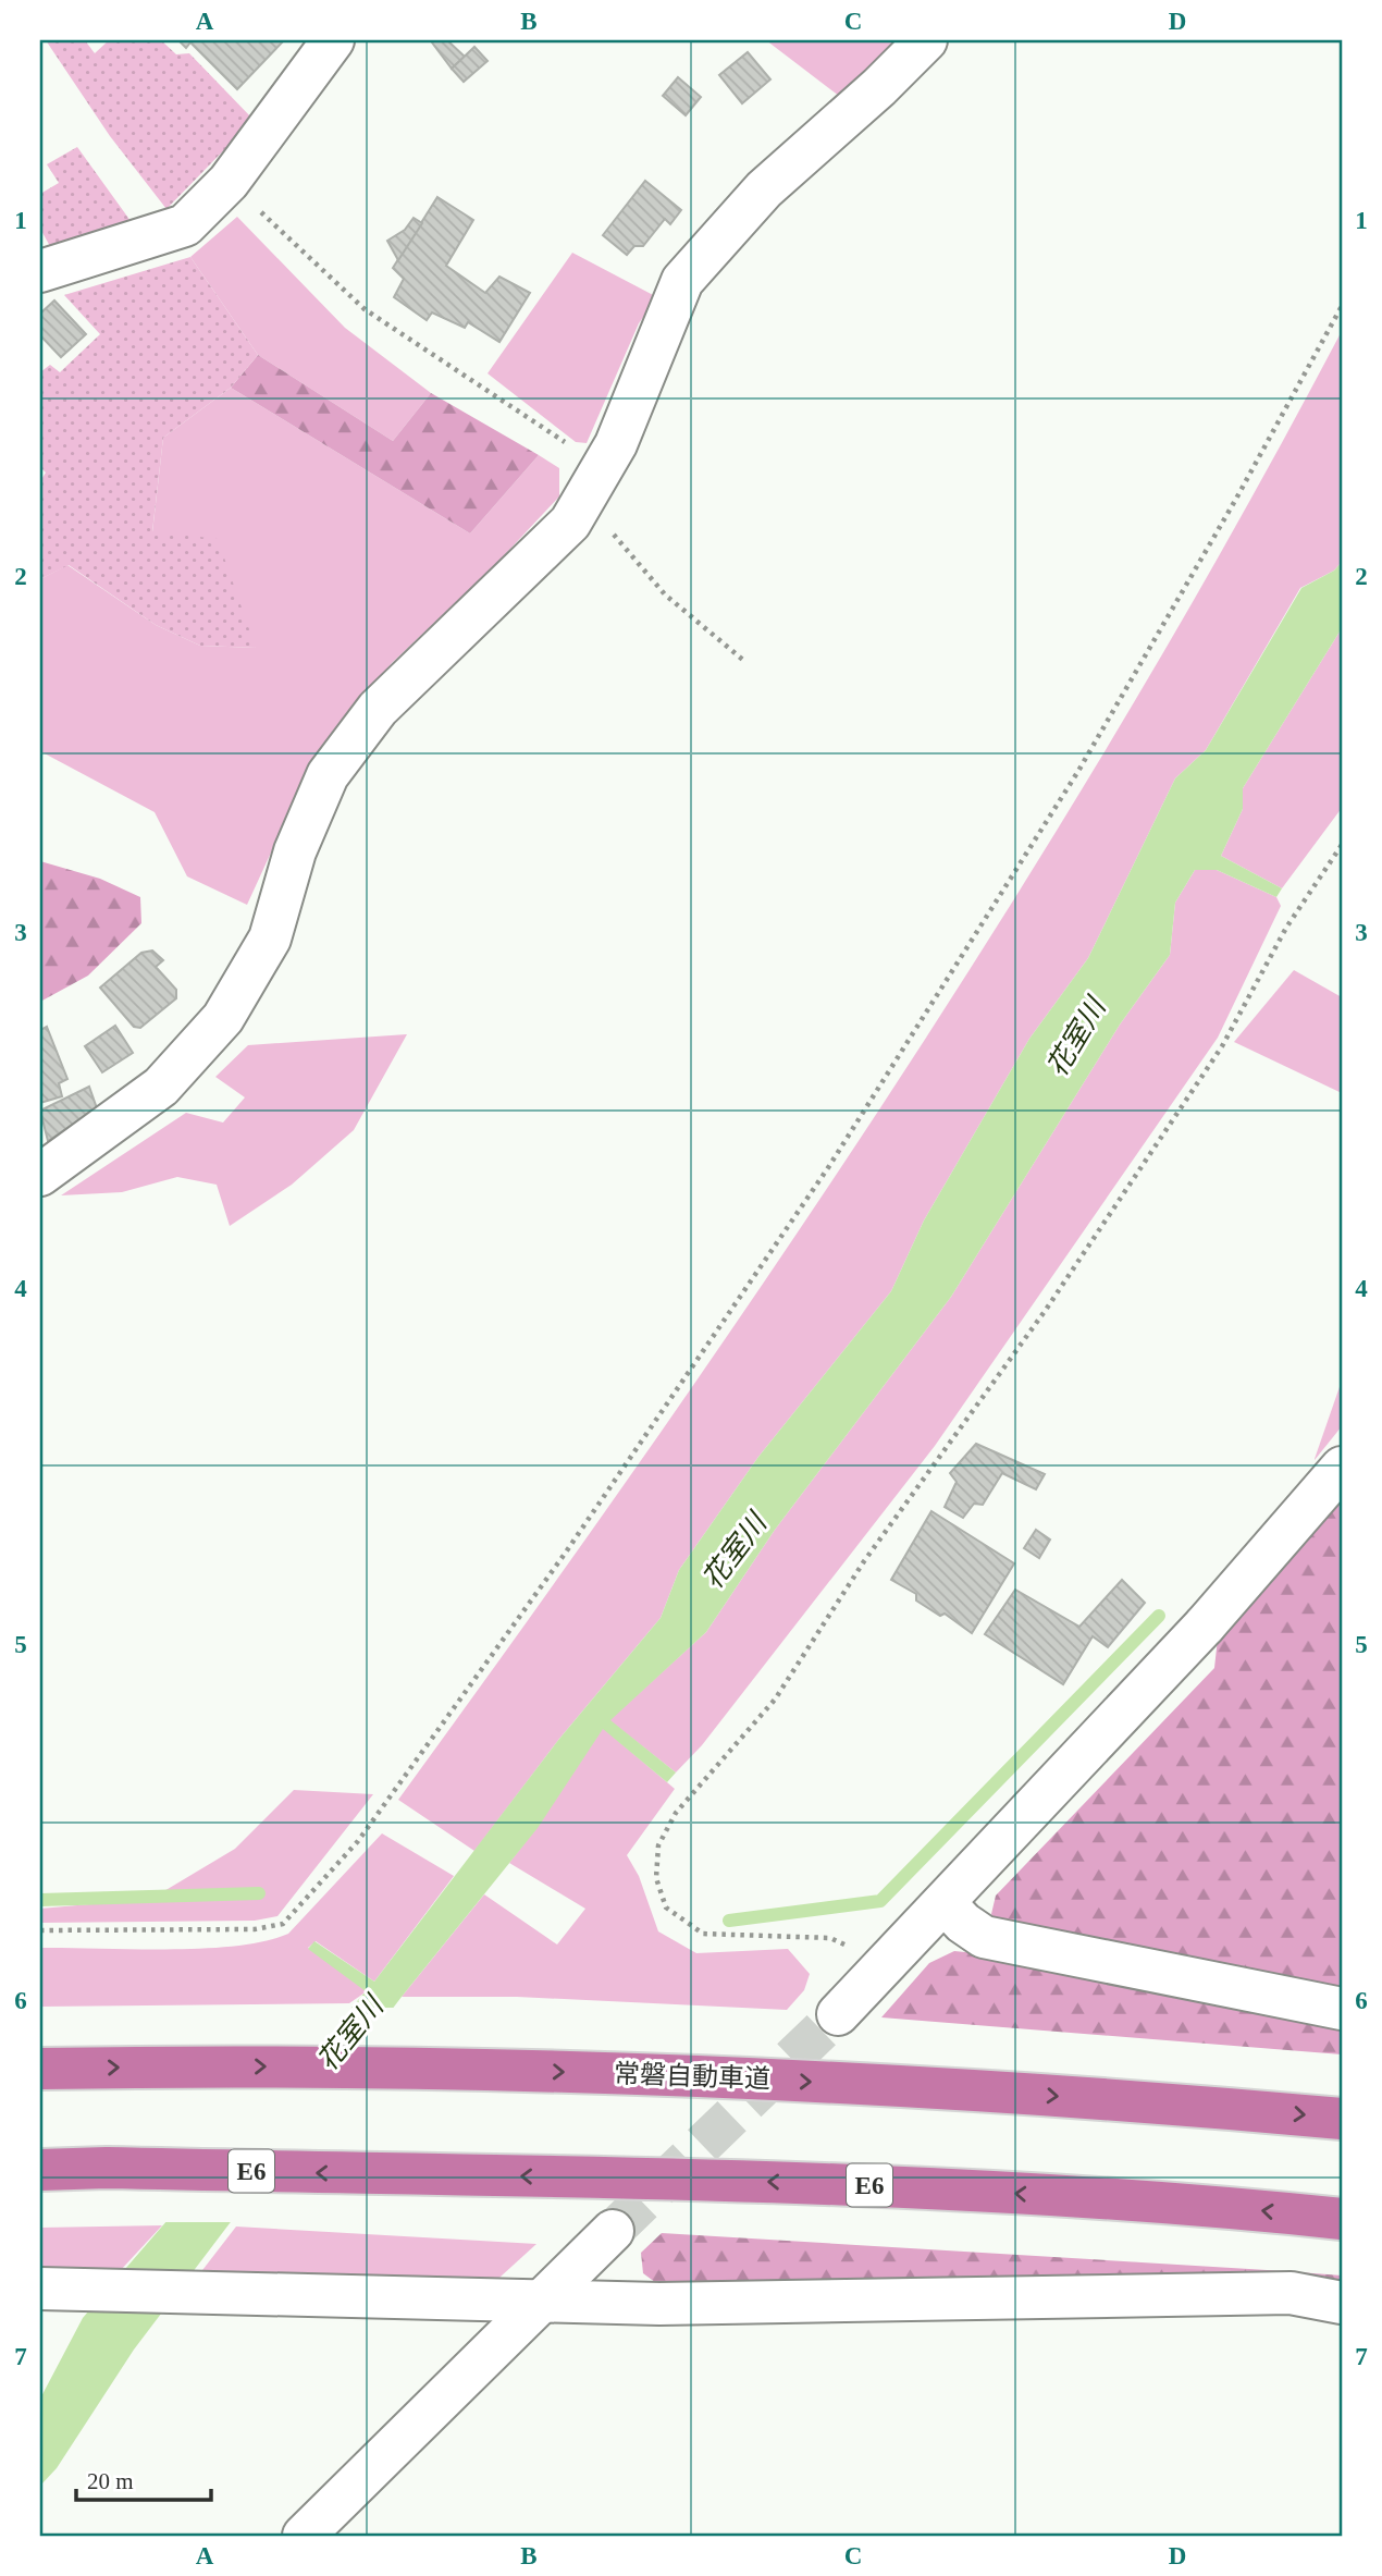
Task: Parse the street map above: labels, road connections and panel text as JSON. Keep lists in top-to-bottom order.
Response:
{
  "streets": {
    "highway": ["常磐自動車道", "E6"]
  },
  "water": ["花室川"],
  "scale_bar": "20 m",
  "grid": {
    "columns": [
      "A",
      "B",
      "C",
      "D"
    ],
    "rows": [
      "1",
      "2",
      "3",
      "4",
      "5",
      "6",
      "7"
    ]
  }
}
